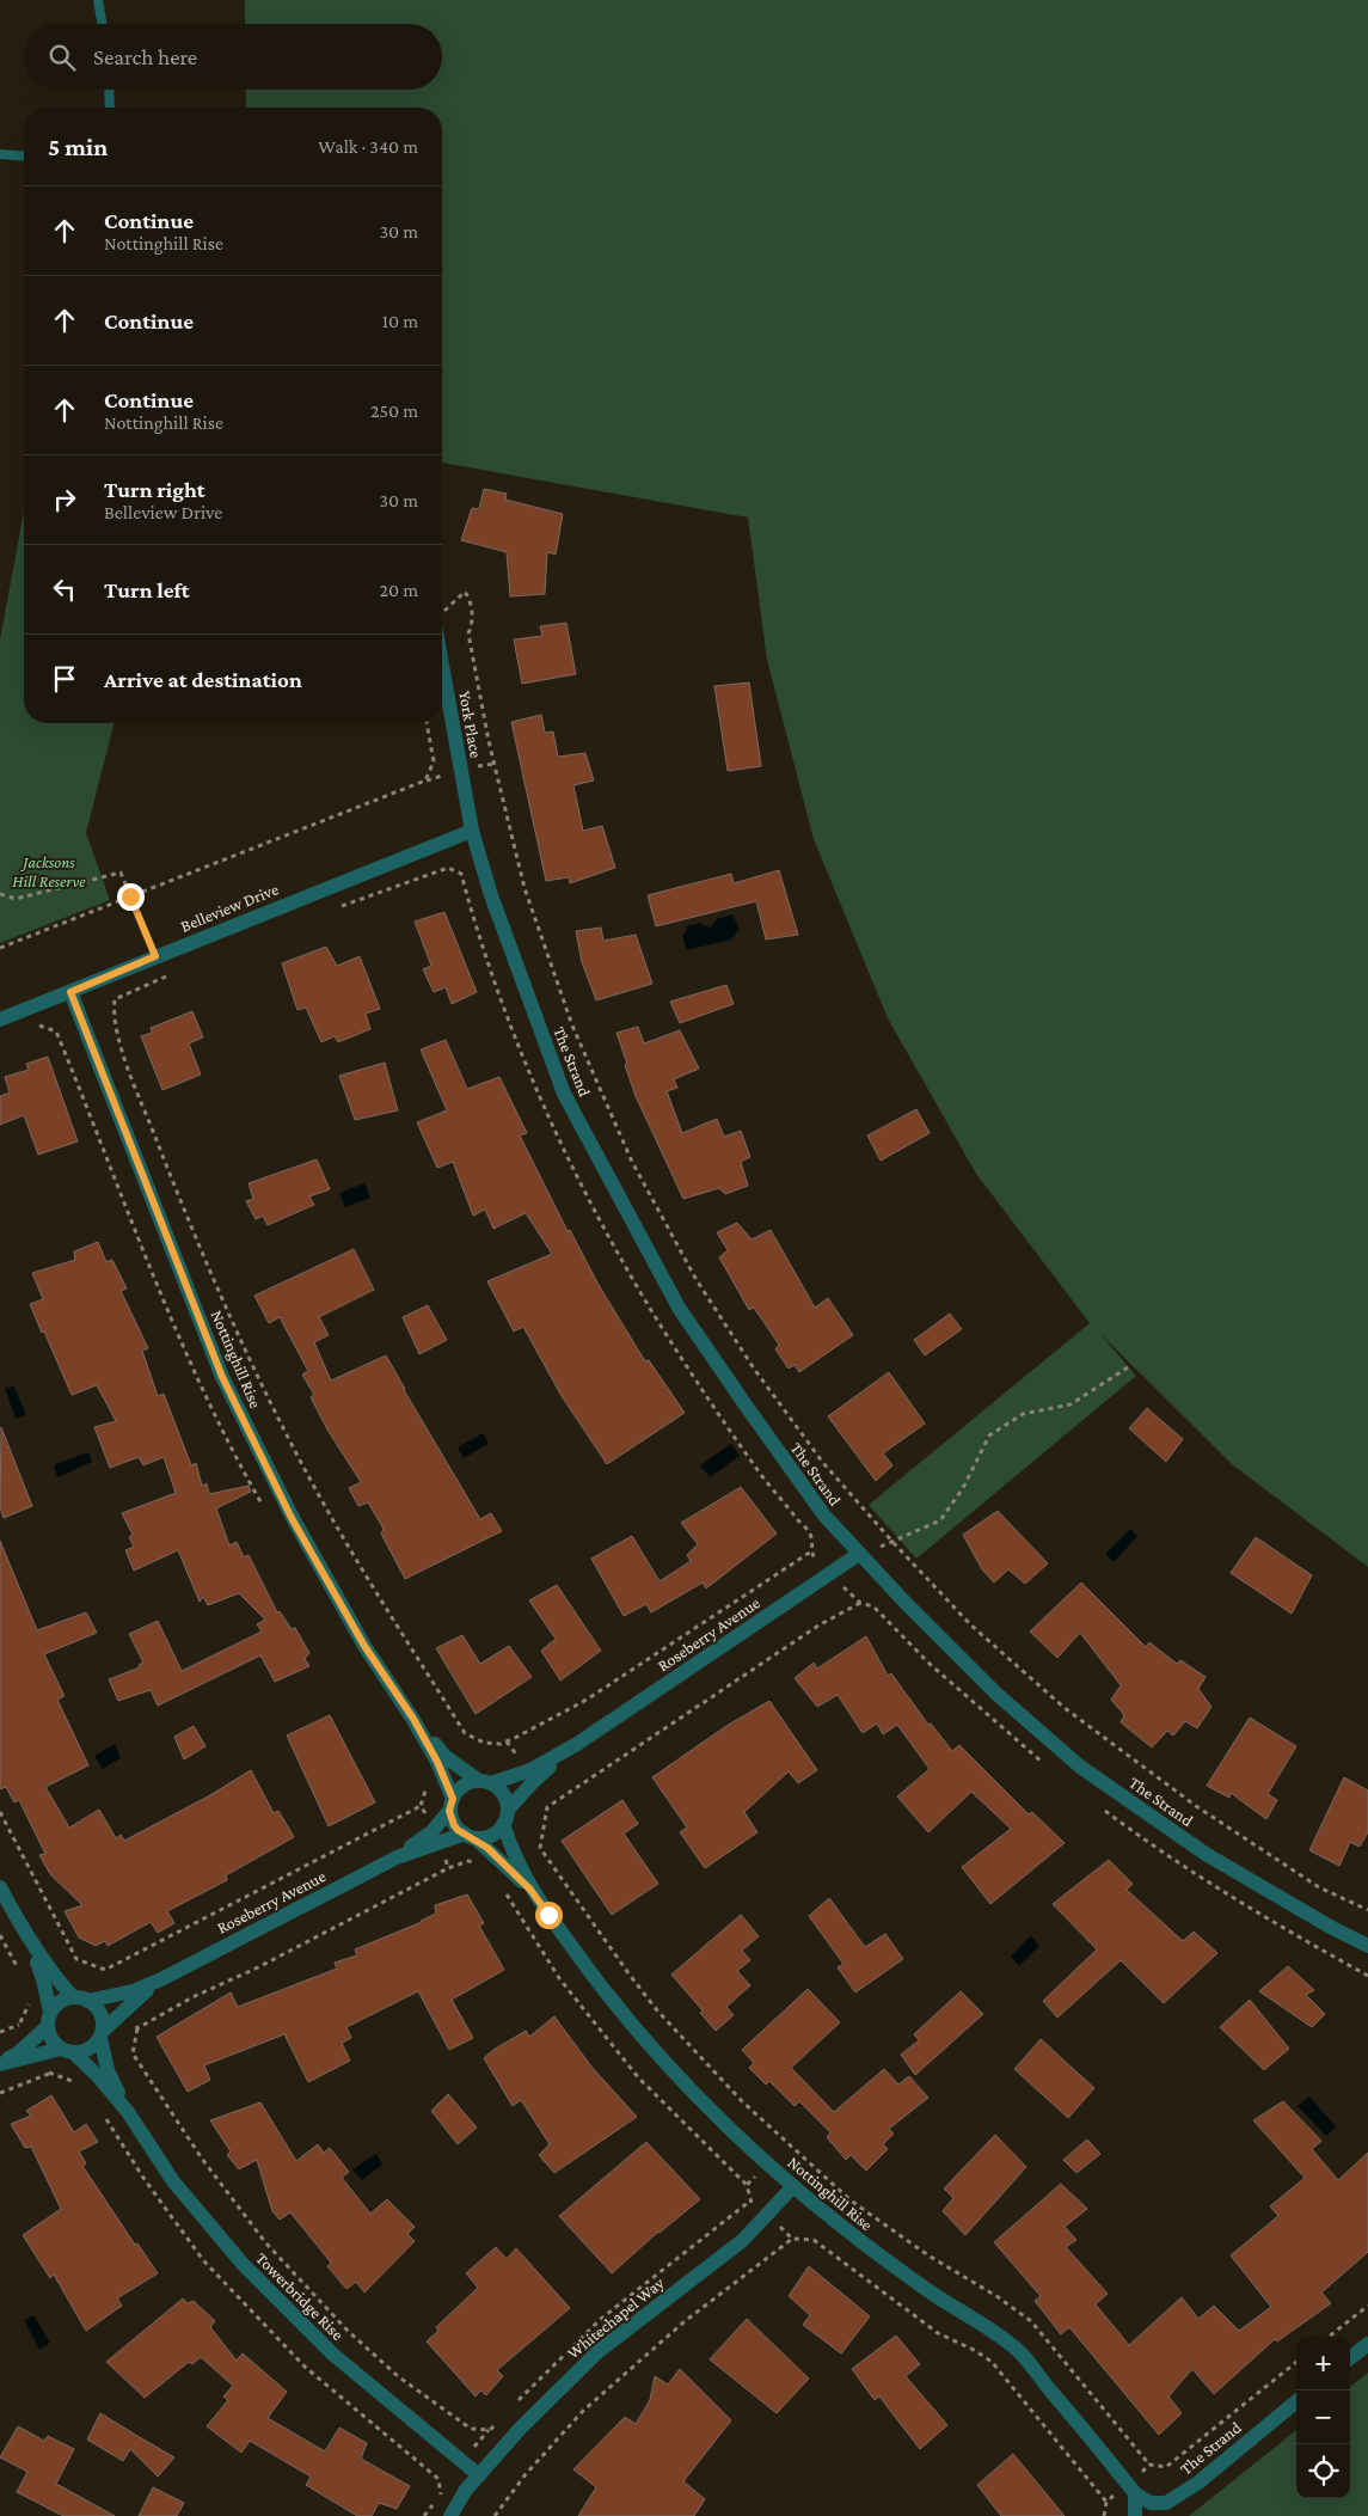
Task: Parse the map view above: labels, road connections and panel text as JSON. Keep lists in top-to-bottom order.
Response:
{
  "streets": {
    "street": [
      "York Place",
      "Belleview Drive",
      "The Strand",
      "Nottinghill Rise",
      "Roseberry Avenue",
      "Towerbridge Rise",
      "Whitechapel Way"
    ]
  },
  "crossings": [
    ["York Place", "Belleview Drive"],
    ["York Place", "The Strand"],
    ["Belleview Drive", "The Strand"],
    ["Belleview Drive", "Nottinghill Rise"],
    ["The Strand", "Nottinghill Rise"],
    ["The Strand", "Roseberry Avenue"],
    ["Nottinghill Rise", "Roseberry Avenue"],
    ["Nottinghill Rise", "Whitechapel Way"],
    ["Roseberry Avenue", "Towerbridge Rise"],
    ["Towerbridge Rise", "Whitechapel Way"]
  ],
  "parks": ["Jacksons Hill Reserve"],
  "page": {
    "search": "Search here",
    "heading": ["5 min", "Walk · 340 m"],
    "list": [
      ["Continue", "Nottinghill Rise", "30 m"],
      ["Continue", "10 m"],
      ["Continue", "Nottinghill Rise", "250 m"],
      ["Turn right", "Belleview Drive", "30 m"],
      ["Turn left", "20 m"],
      "Arrive at destination"
    ],
    "map_buttons": ["+", "−"]
  }
}
